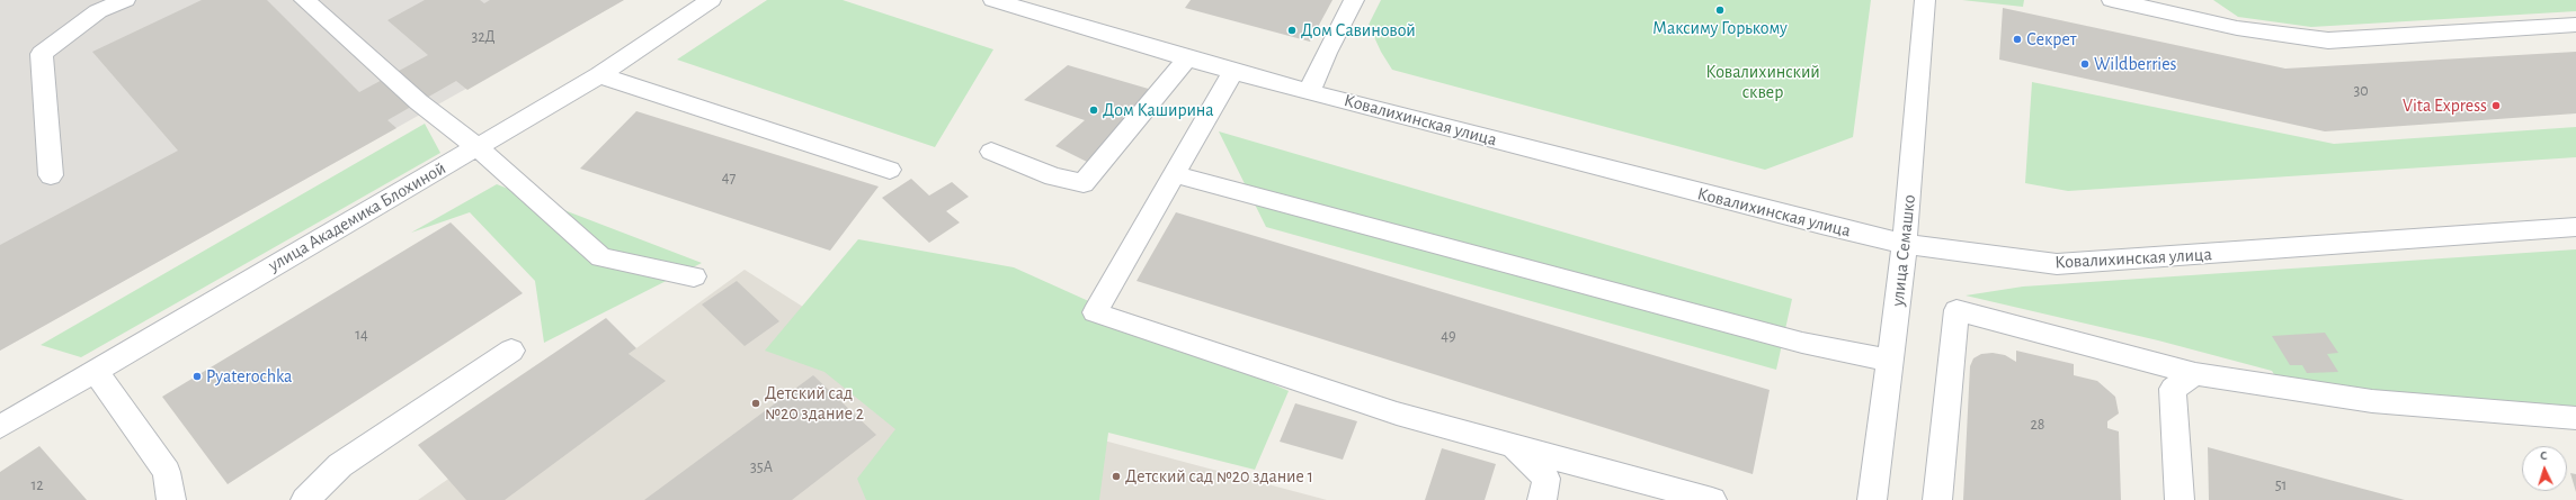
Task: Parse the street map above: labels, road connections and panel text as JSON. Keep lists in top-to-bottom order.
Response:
{
  "streets": {
    "street": ["Ковалихинская улица", "улица Академика Блохиной", "улица Семашко"]
  },
  "crossings": [
    ["Ковалихинская улица", "улица Семашко"]
  ],
  "parks": ["Ковалихинский сквер"],
  "places": [
    "Максиму Горькому",
    "Дом Савиновой",
    "Секрет",
    "Wildberries",
    "Vita Express",
    "Дом Каширина",
    "Pyaterochka",
    "Детский сад №20 здание 2",
    "Детский сад №20 здание 1"
  ],
  "house_numbers": [
    "32Д",
    "30",
    "47",
    "14",
    "49",
    "28",
    "35А",
    "12",
    "51"
  ],
  "north": "top"
}
